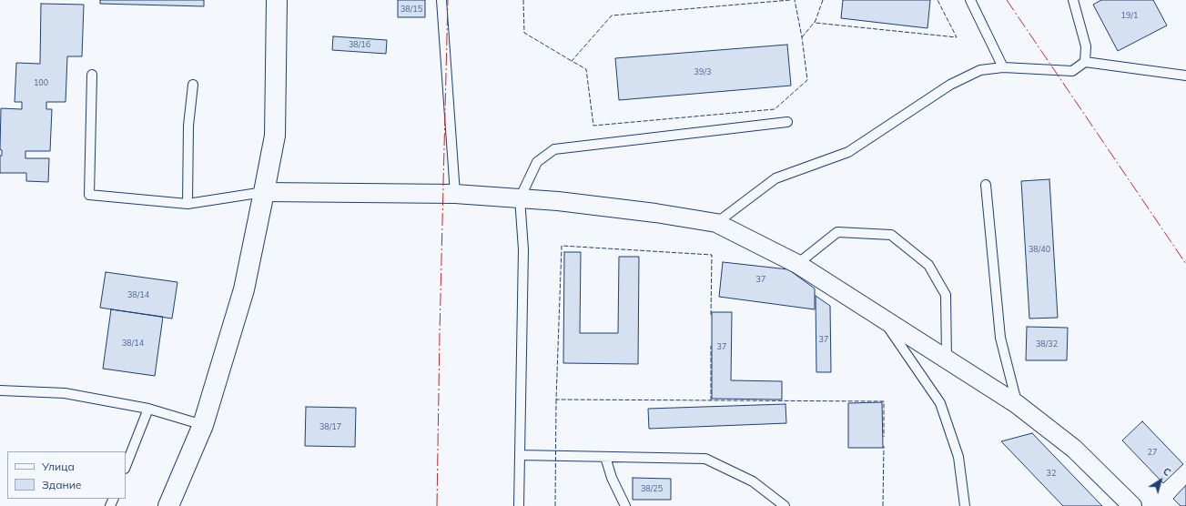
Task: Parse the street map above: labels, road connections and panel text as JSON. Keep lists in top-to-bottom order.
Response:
{
  "house_numbers": [
    "38/15",
    "19/1",
    "38/16",
    "39/3",
    "100",
    "38/40",
    "37",
    "38/14",
    "37",
    "38/14",
    "38/32",
    "37",
    "38/17",
    "27",
    "32",
    "38/25"
  ],
  "legend": ["Улица", "Здание"],
  "north": "top right"
}
